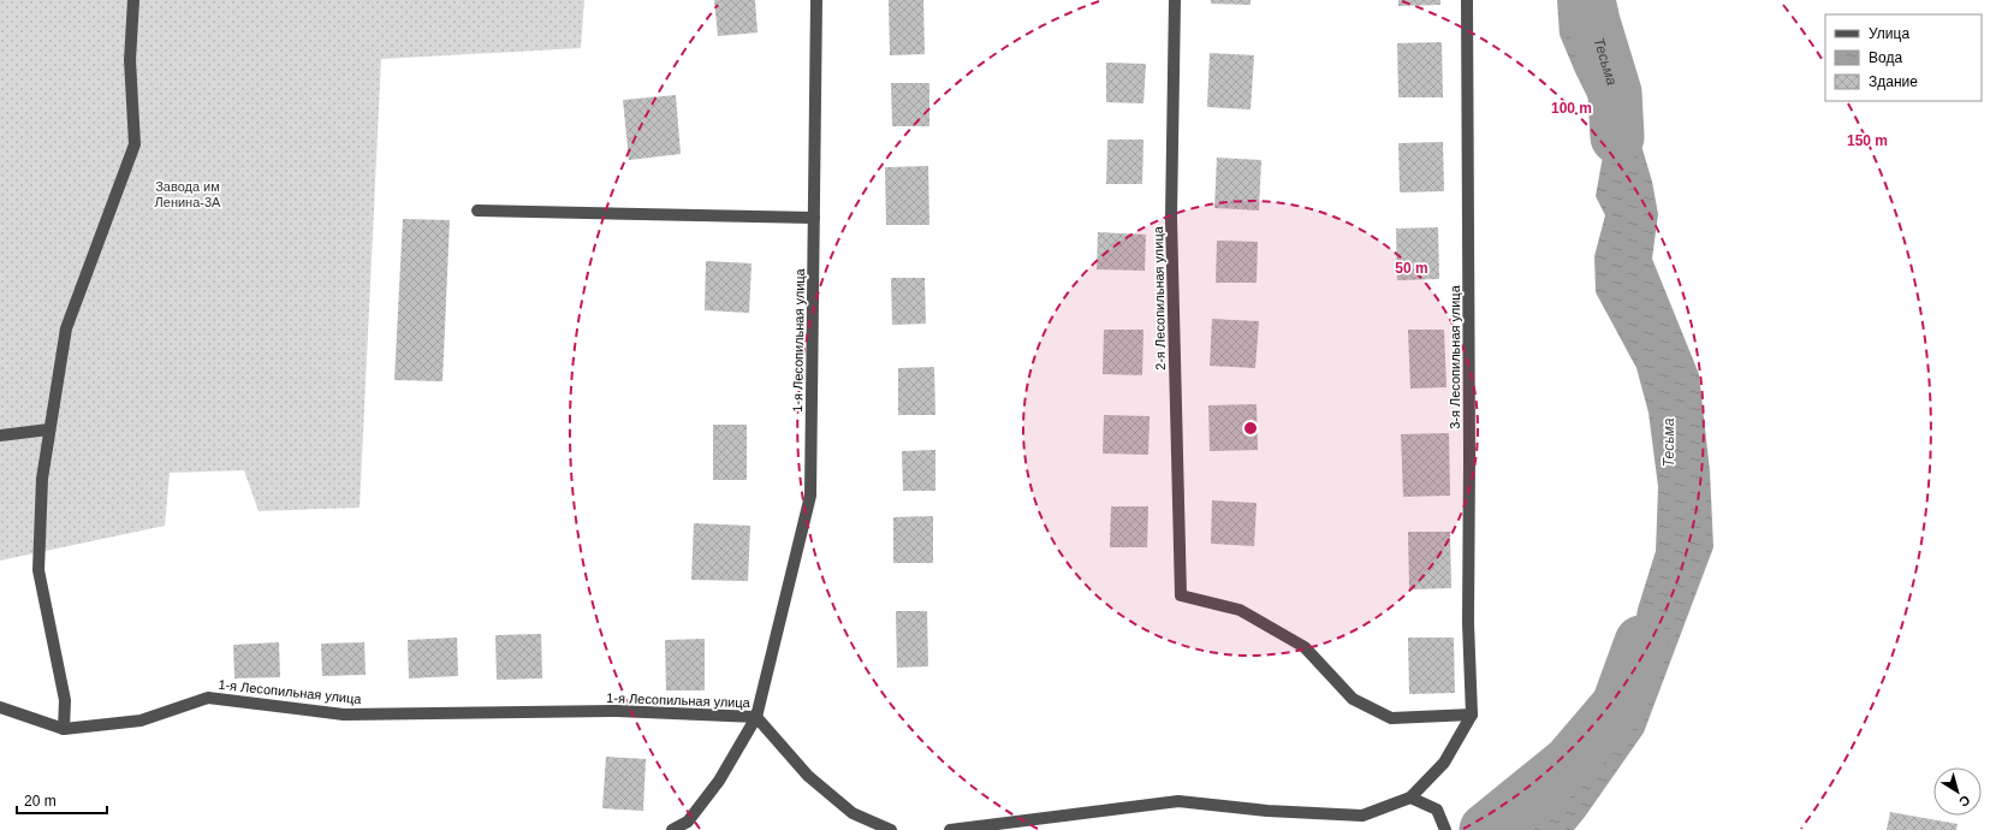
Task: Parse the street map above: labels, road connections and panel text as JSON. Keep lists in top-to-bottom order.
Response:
{
  "streets": {
    "street": ["2-я Лесопильная улица", "1-я Лесопильная улица", "3-я Лесопильная улица"]
  },
  "crossings": [
    ["2-я Лесопильная улица", "3-я Лесопильная улица"]
  ],
  "water": ["Тесьма"],
  "parks": ["Завода им Ленина-3А"],
  "legend": ["Улица", "Вода", "Здание"],
  "scale_bar": "20 m",
  "north": "bottom right",
  "rings": ["100 m", "150 m", "50 m"]
}
